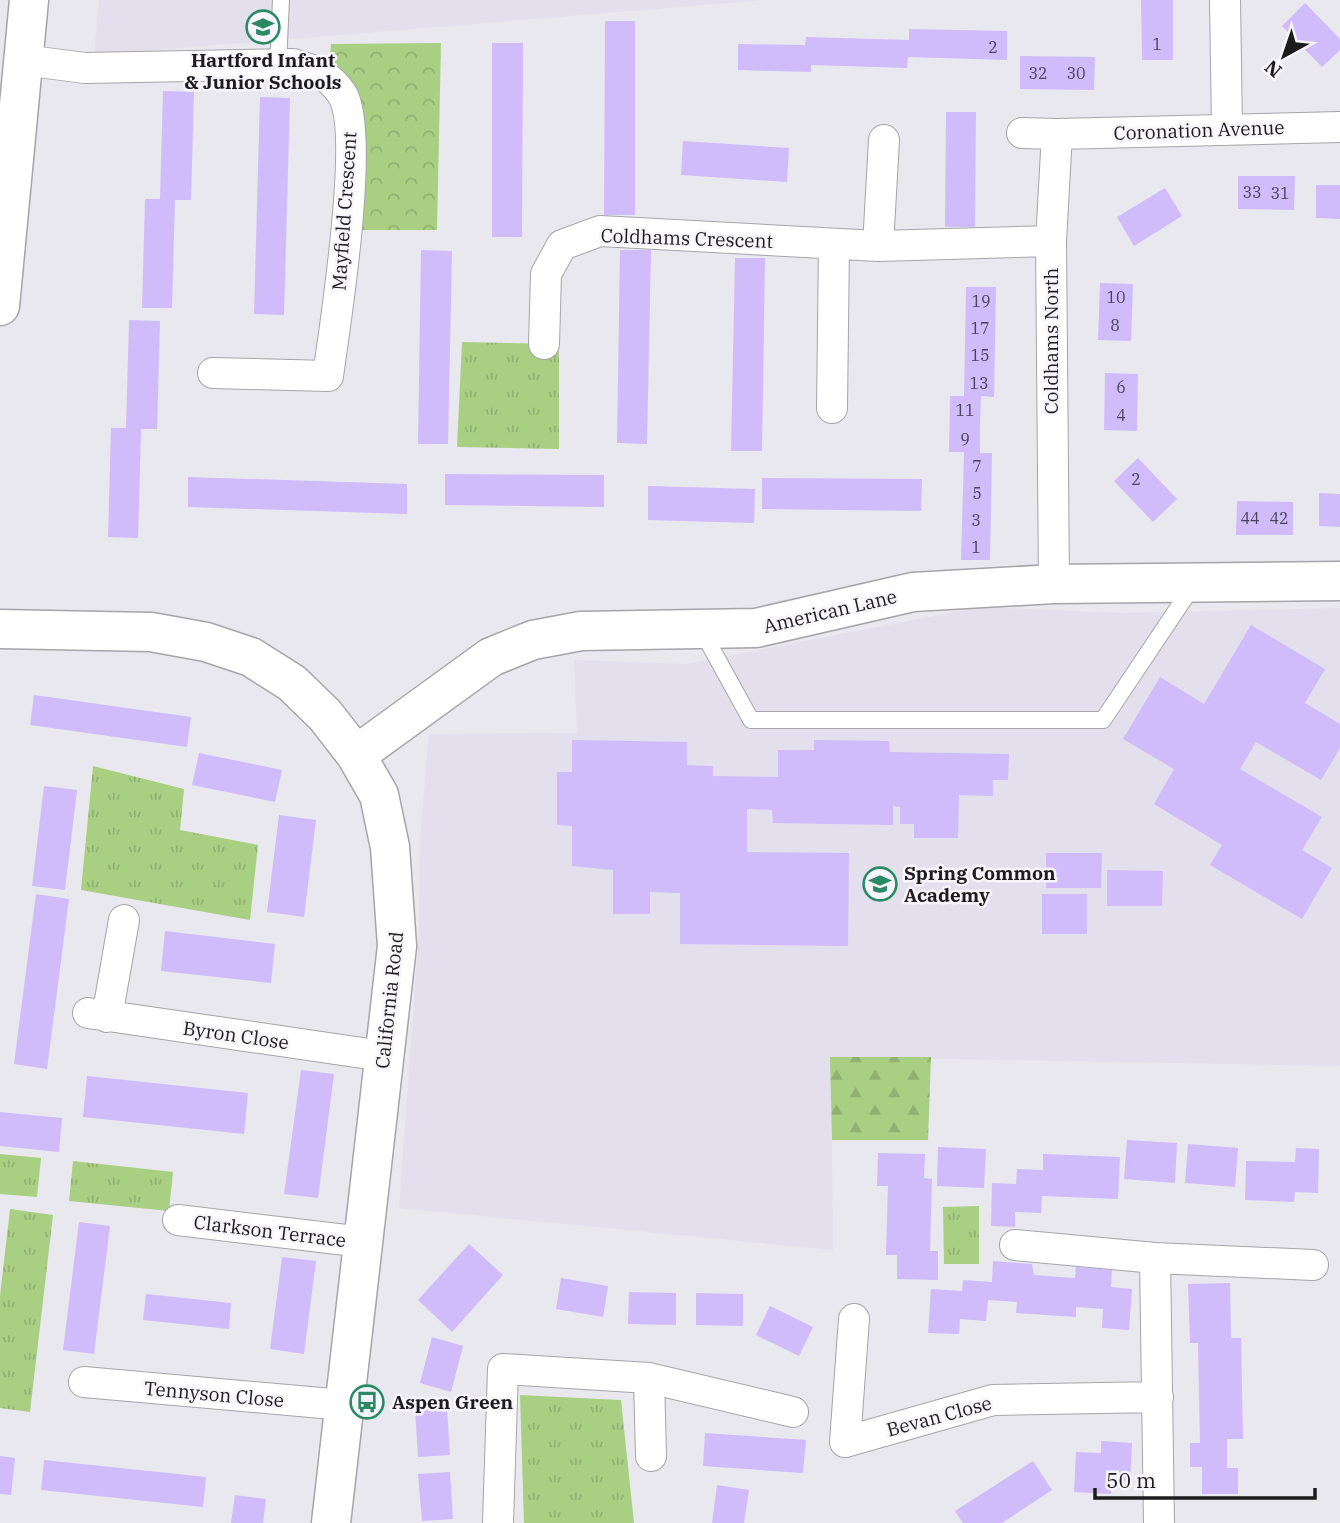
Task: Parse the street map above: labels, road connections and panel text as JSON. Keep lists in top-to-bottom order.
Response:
{
  "streets": {
    "street": [
      "Coronation Avenue",
      "Mayfield Crescent",
      "Coldhams Crescent",
      "Coldhams North",
      "American Lane",
      "California Road",
      "Byron Close",
      "Clarkson Terrace",
      "Tennyson Close",
      "Bevan Close"
    ]
  },
  "crossings": [
    ["Coronation Avenue", "Coldhams North"],
    ["Coldhams Crescent", "Coldhams North"],
    ["Coldhams North", "American Lane"],
    ["American Lane", "California Road"],
    ["California Road", "Byron Close"],
    ["California Road", "Clarkson Terrace"],
    ["California Road", "Tennyson Close"]
  ],
  "places": {
    "school or university": ["Hartford Infant & Junior Schools", "Spring Common Academy"],
    "bus stop": ["Aspen Green"]
  },
  "house_numbers": [
    "1",
    "2",
    "32",
    "30",
    "33",
    "31",
    "10",
    "19",
    "8",
    "17",
    "15",
    "13",
    "6",
    "11",
    "4",
    "9",
    "7",
    "2",
    "5",
    "44",
    "42",
    "3",
    "1"
  ],
  "scale_bar": "50 m",
  "north": "bottom left"
}
